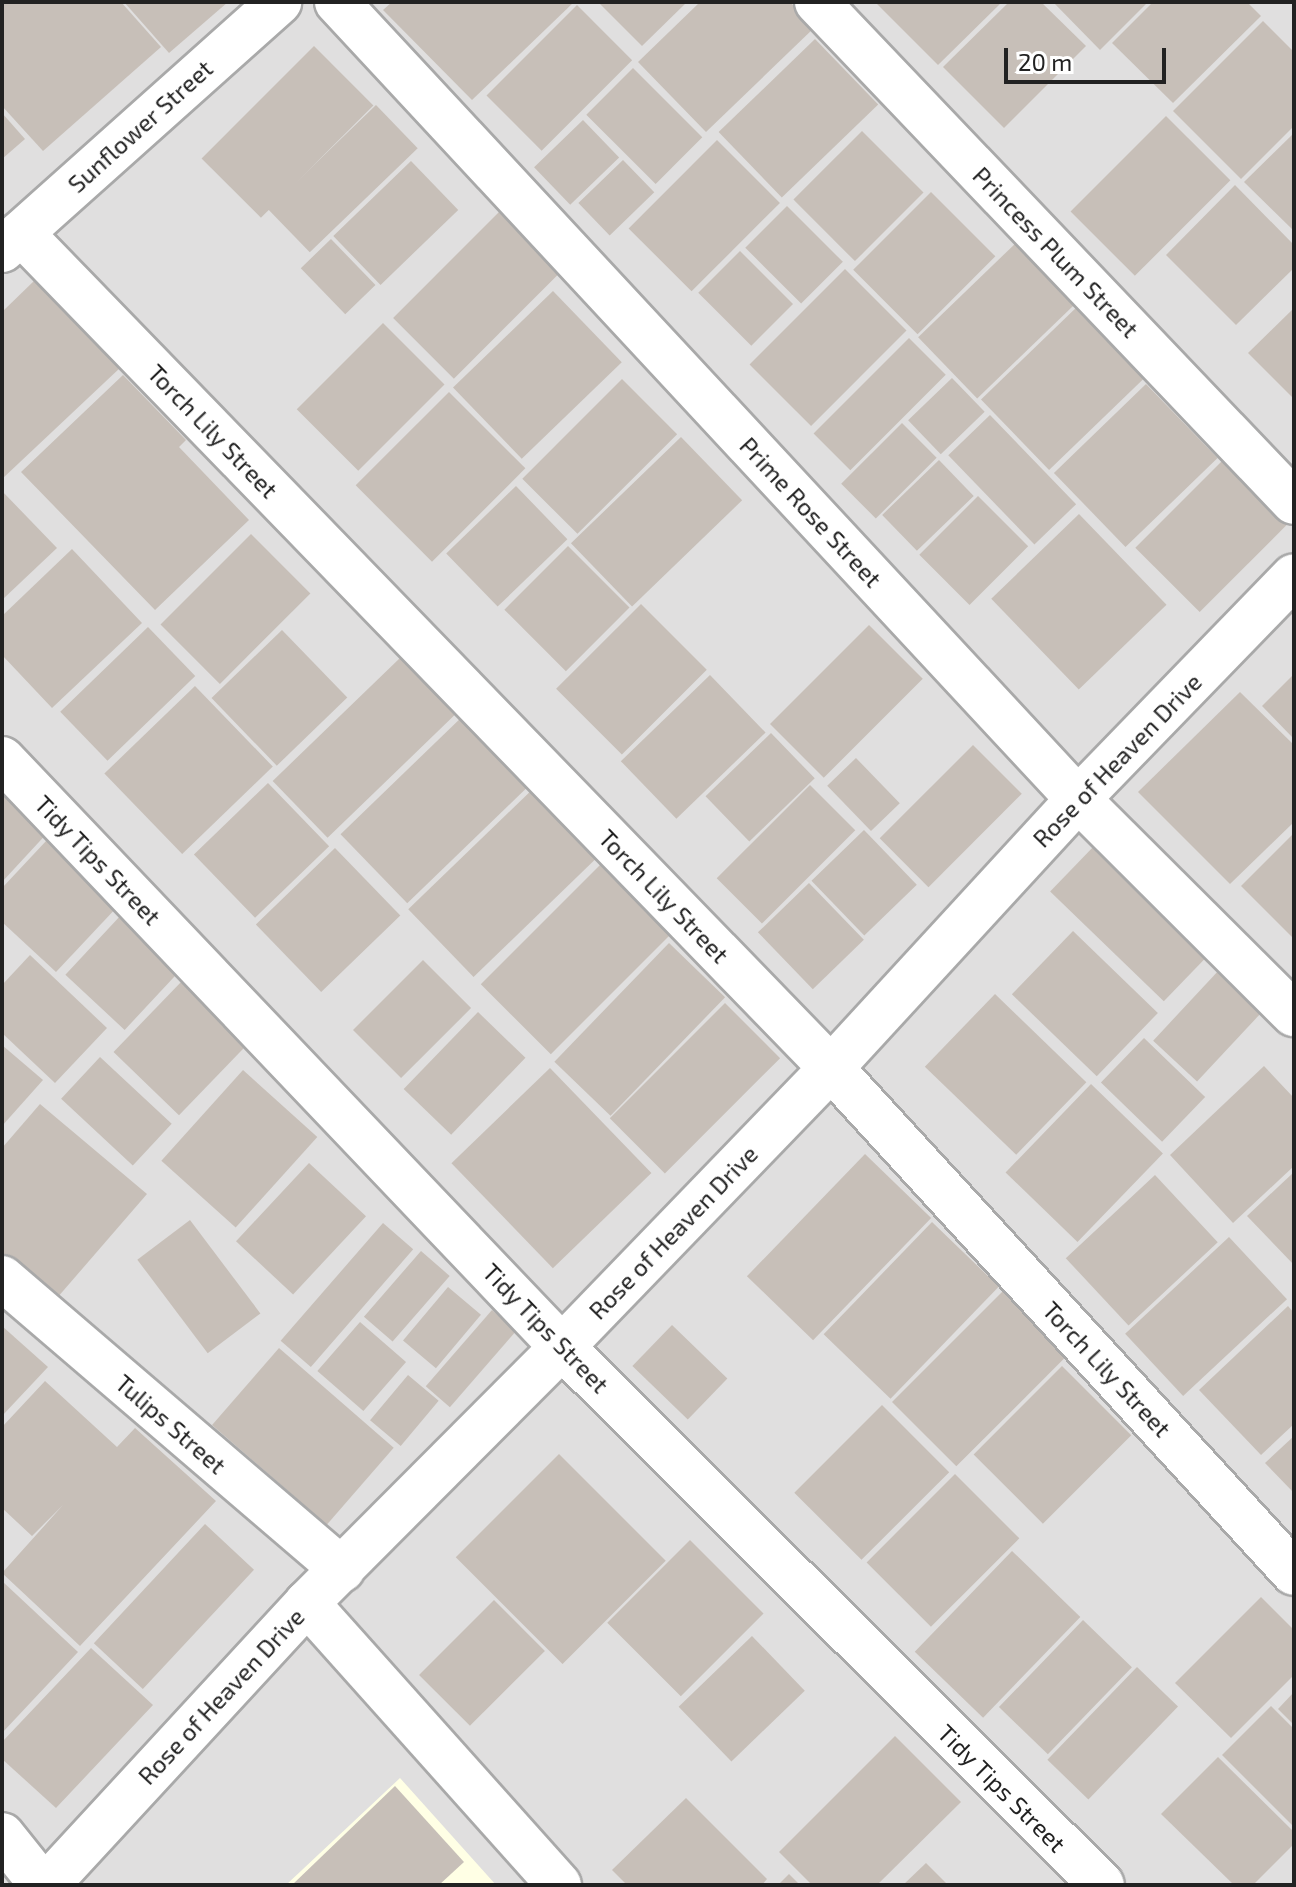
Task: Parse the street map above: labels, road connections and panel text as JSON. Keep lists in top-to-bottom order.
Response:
{
  "streets": {
    "street": [
      "Sunflower Street",
      "Princess Plum Street",
      "Torch Lily Street",
      "Prime Rose Street",
      "Rose of Heaven Drive",
      "Tidy Tips Street",
      "Tulips Street"
    ]
  },
  "crossings": [
    ["Sunflower Street", "Torch Lily Street"],
    ["Torch Lily Street", "Rose of Heaven Drive"],
    ["Prime Rose Street", "Rose of Heaven Drive"],
    ["Rose of Heaven Drive", "Tidy Tips Street"],
    ["Rose of Heaven Drive", "Tulips Street"]
  ],
  "scale_bar": "20 m"
}
